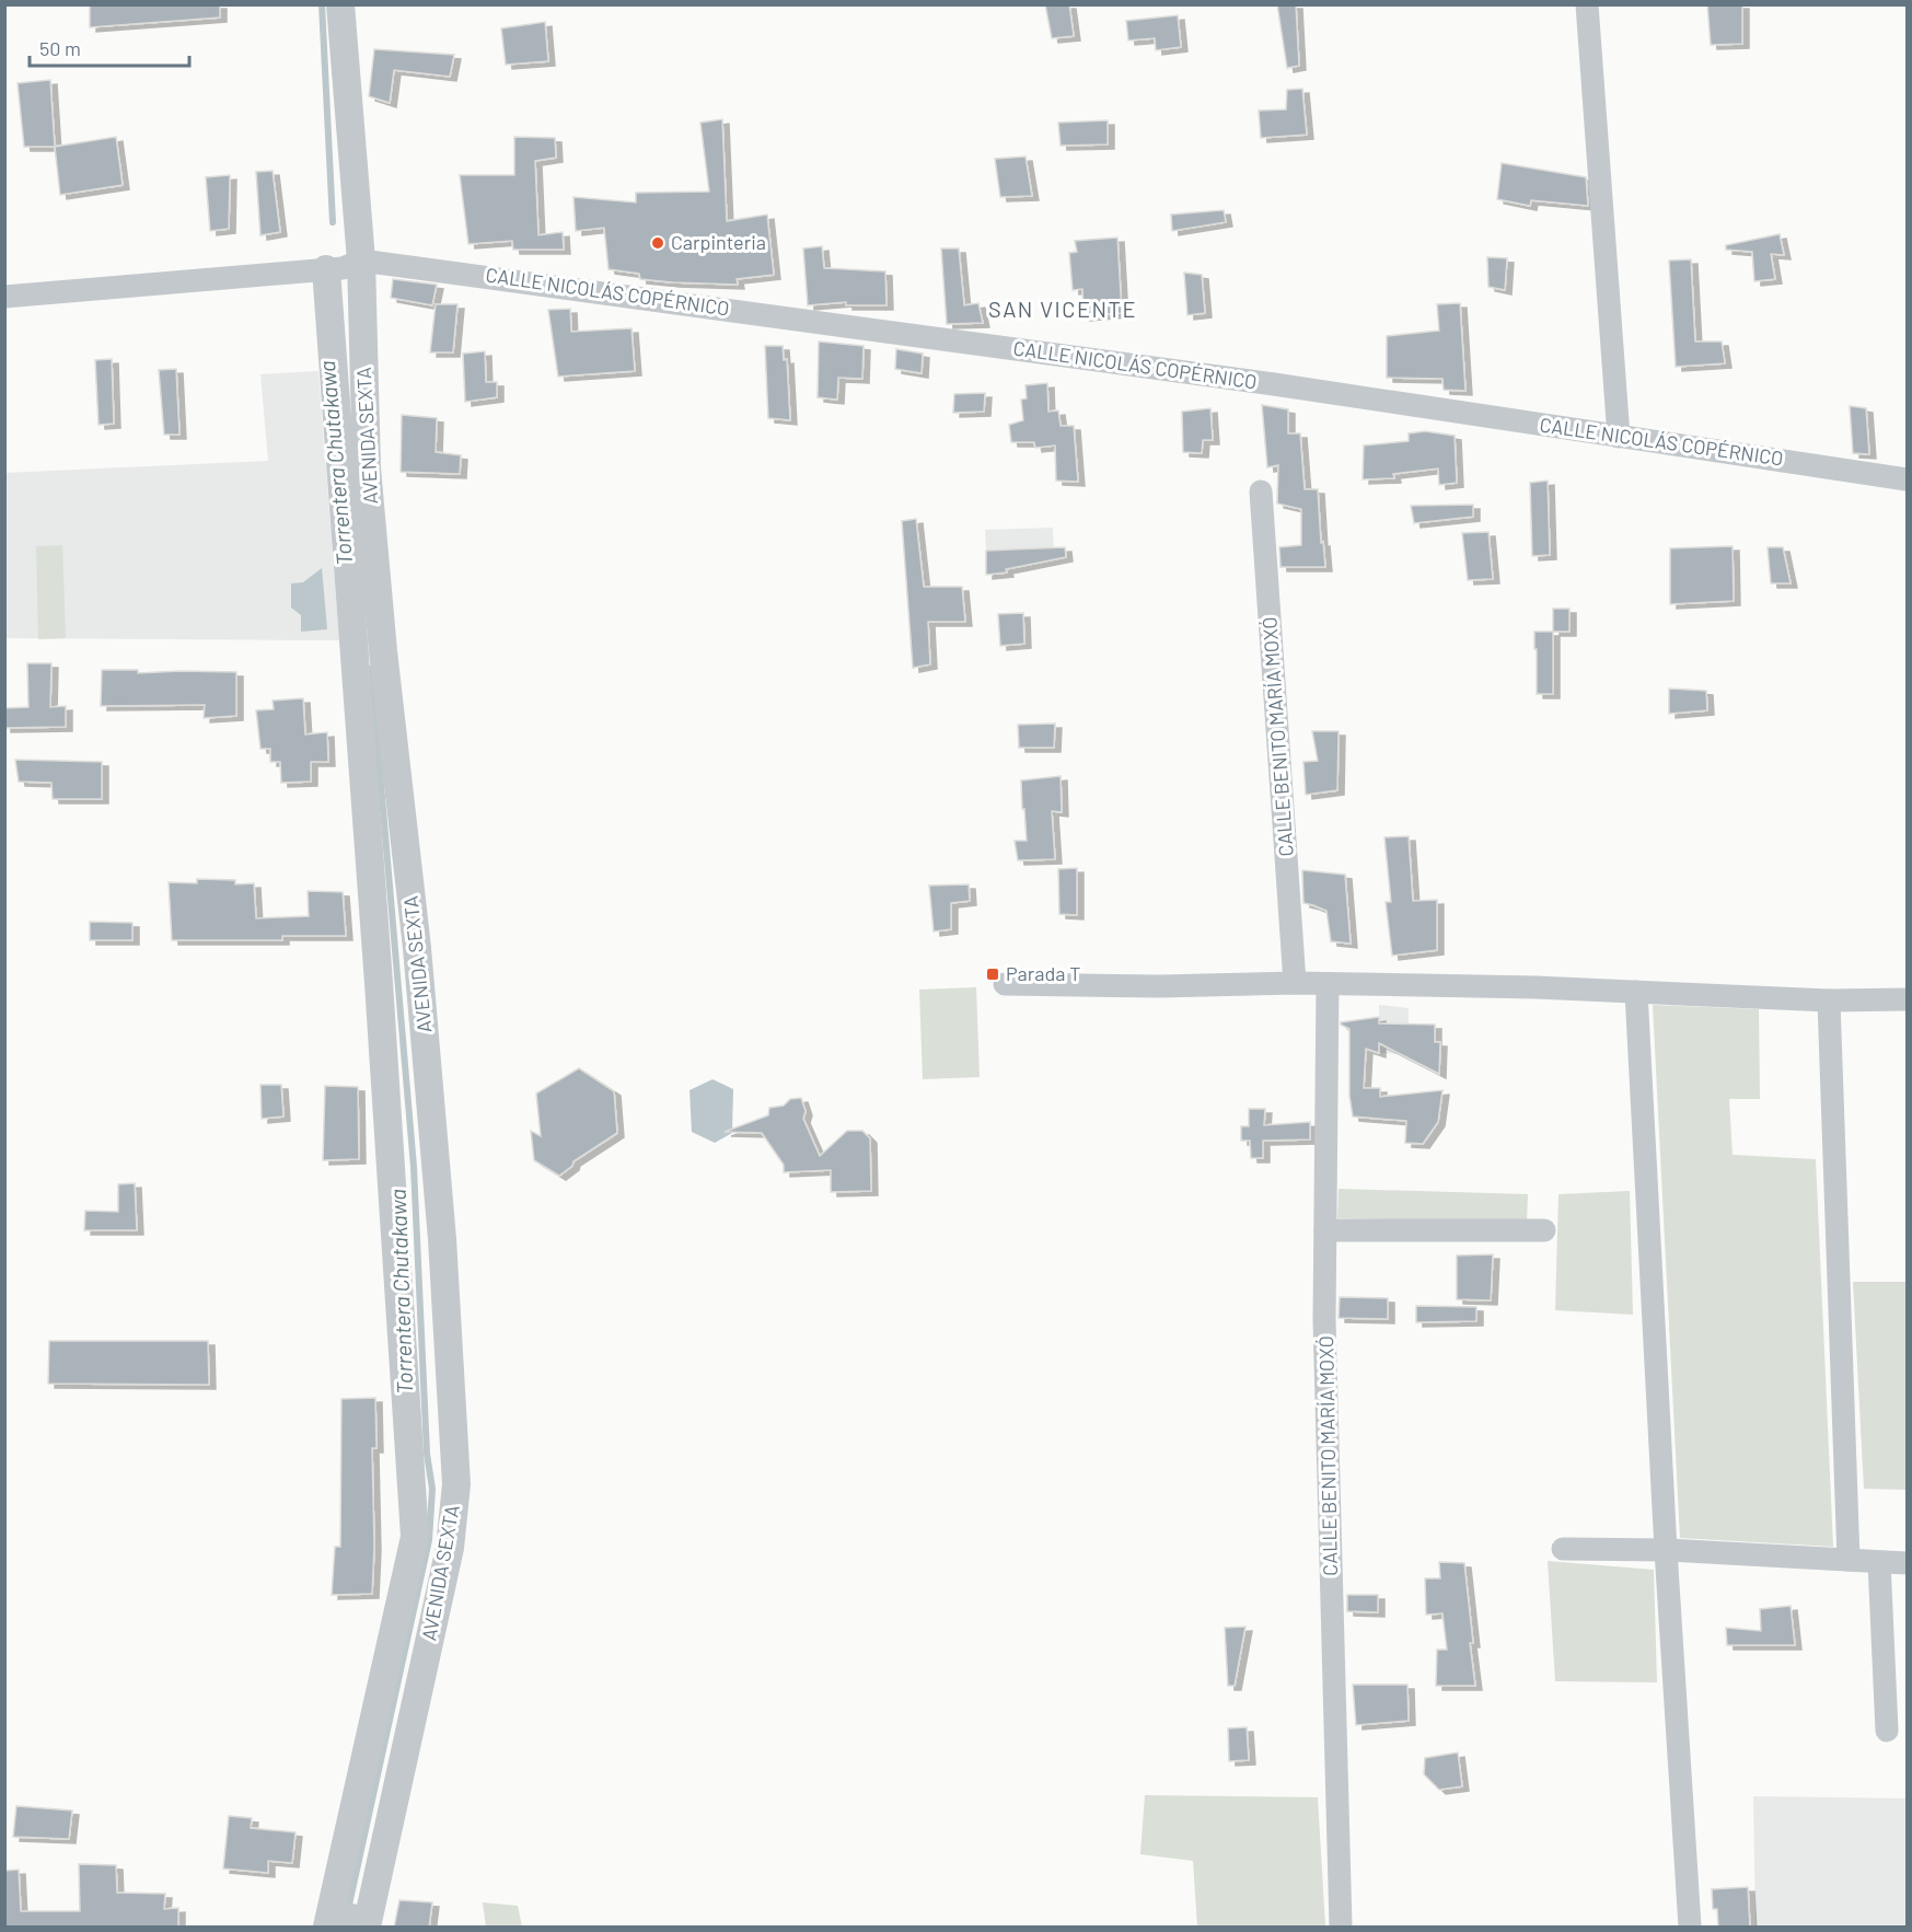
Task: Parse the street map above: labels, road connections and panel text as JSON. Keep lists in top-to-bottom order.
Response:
{
  "streets": {
    "street": ["CALLE NICOLÁS COPÉRNICO", "AVENIDA SEXTA", "CALLE BENITO MARÍA MOXÓ"]
  },
  "crossings": [
    ["CALLE NICOLÁS COPÉRNICO", "AVENIDA SEXTA"]
  ],
  "districts": ["SAN VICENTE"],
  "water": ["Torrentera Chutakawa"],
  "places": {
    "other": ["Carpinteria"],
    "transit": ["Parada T"]
  },
  "scale_bar": "50 m"
}
